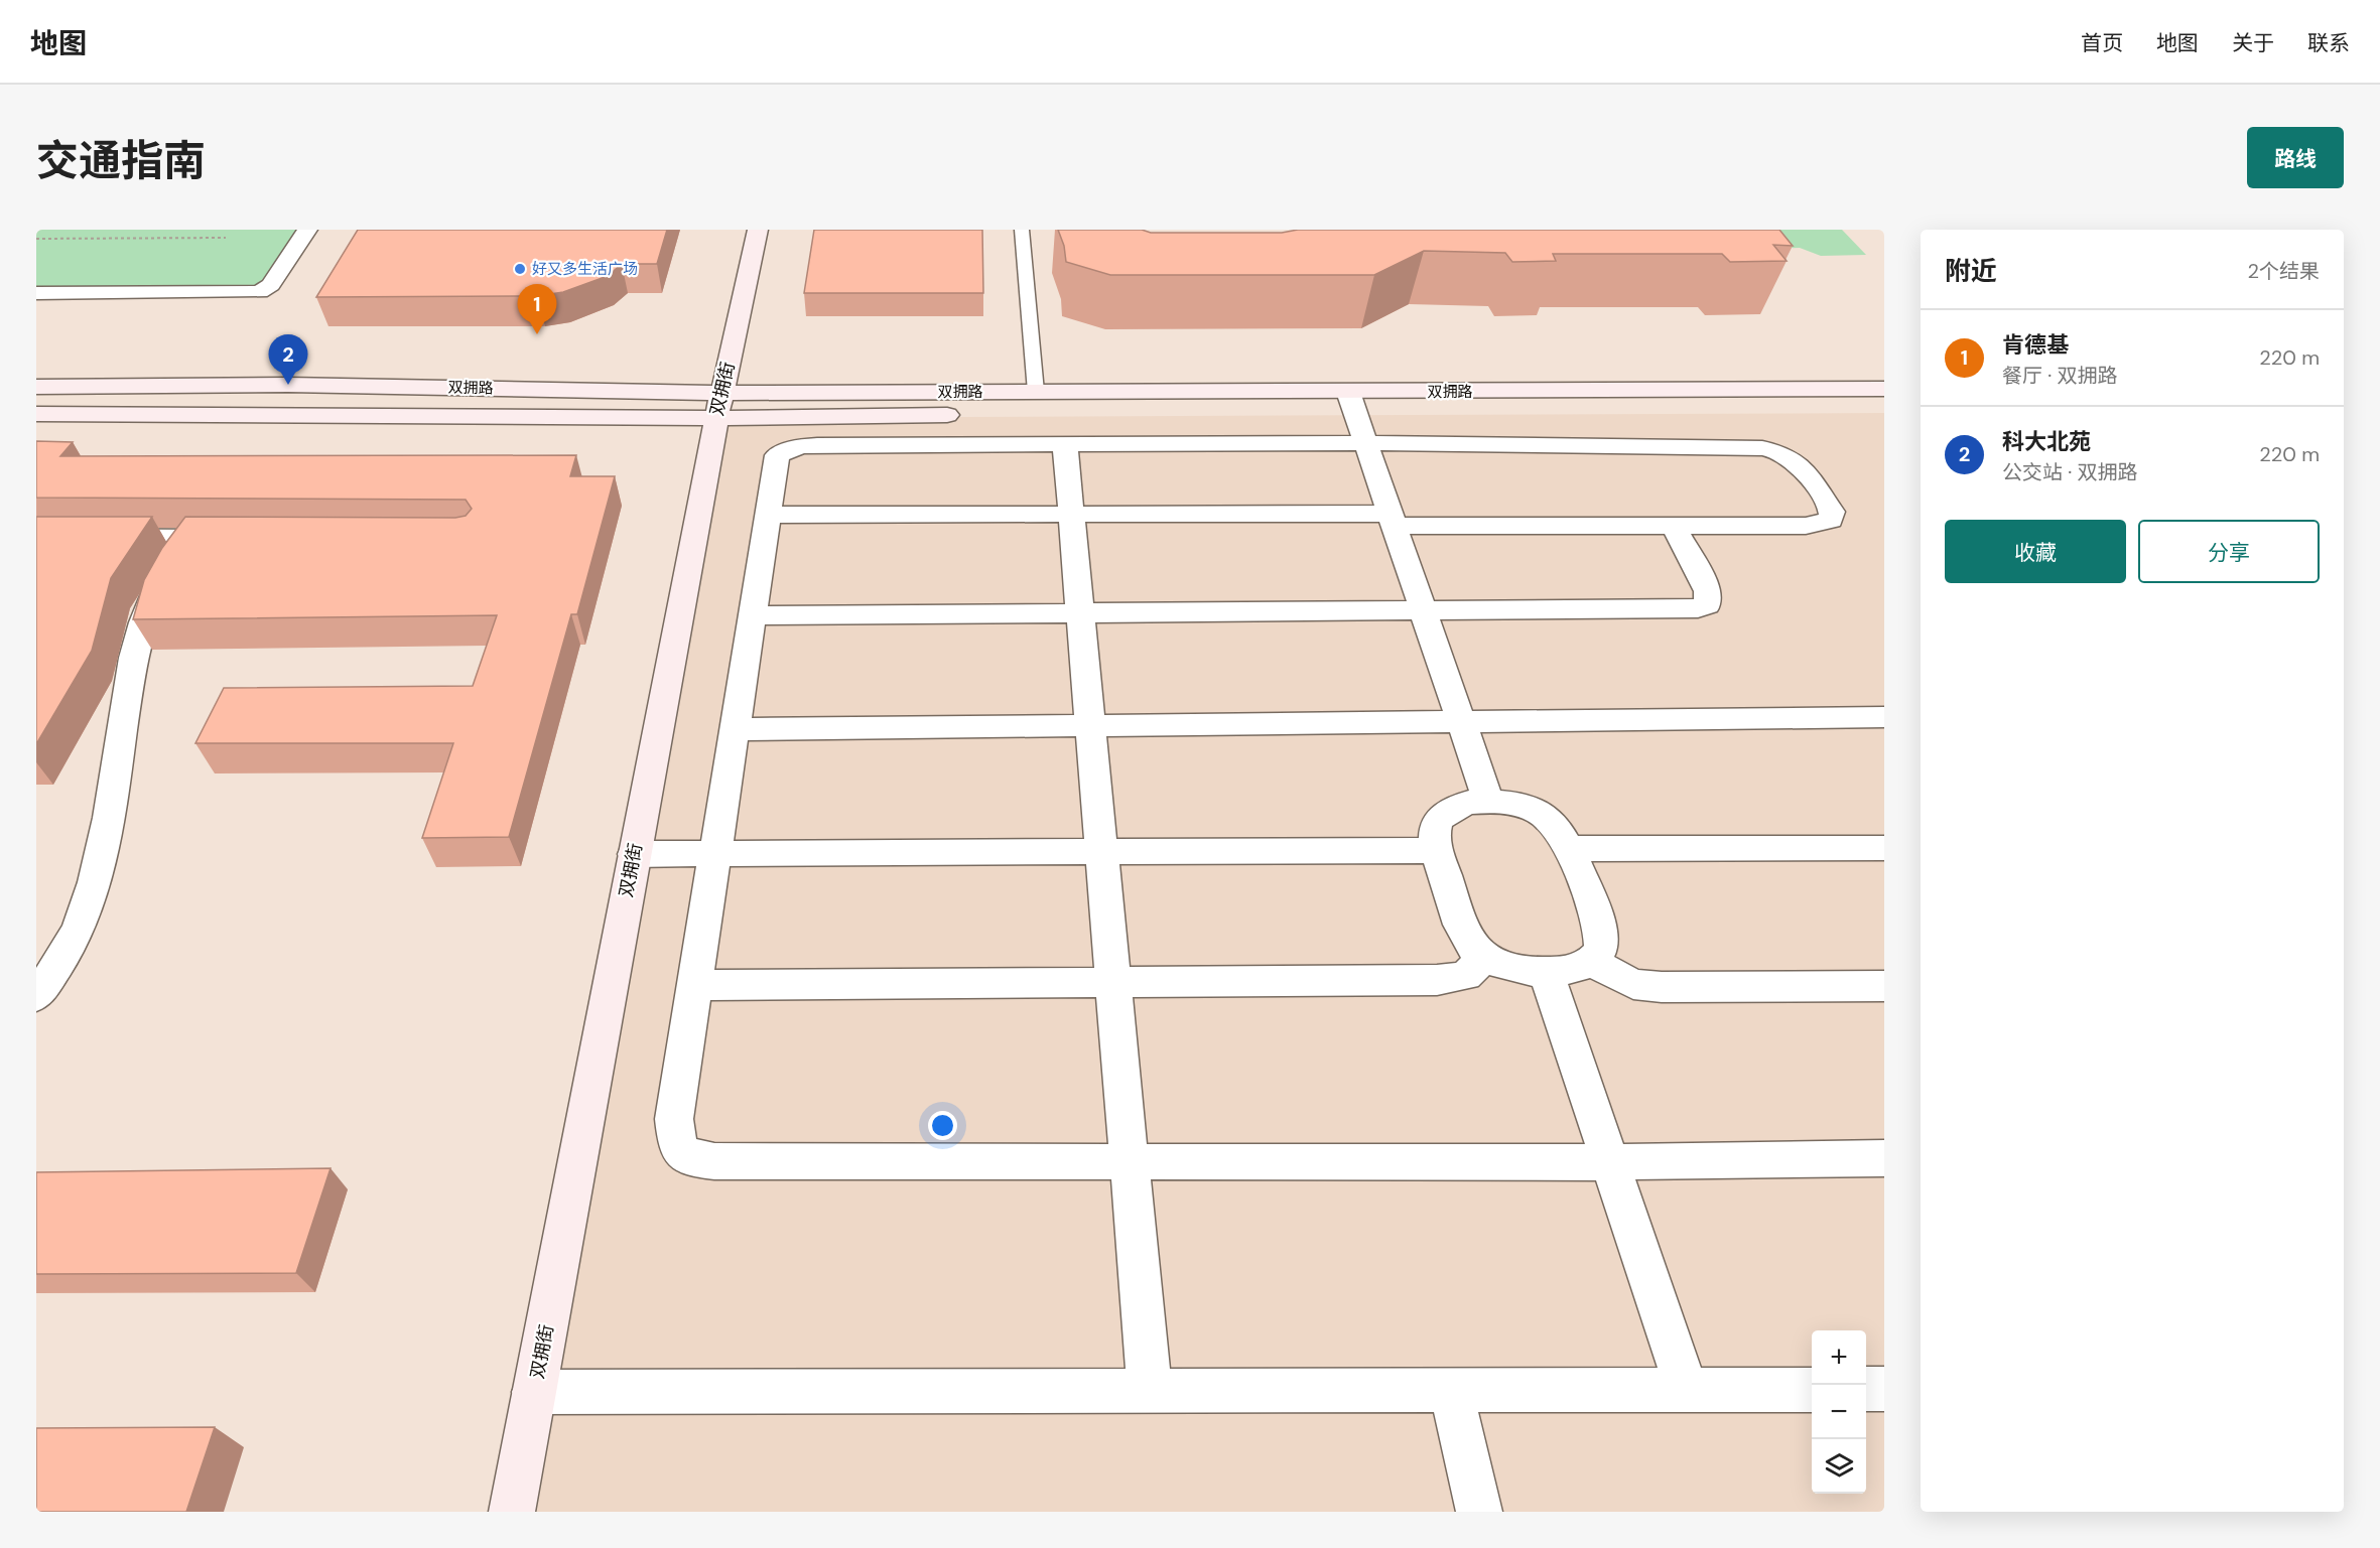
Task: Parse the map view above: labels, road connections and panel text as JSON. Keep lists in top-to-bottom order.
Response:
{
  "streets": {
    "main road": ["双拥路", "双拥街"]
  },
  "crossings": [
    ["双拥路", "双拥街"]
  ],
  "places": ["好又多生活广场"],
  "page": {
    "header": "地图",
    "nav": [
      "首页",
      "地图",
      "关于",
      "联系"
    ],
    "title": "交通指南",
    "buttons": [
      "路线",
      ["收藏", "分享"]
    ],
    "heading": ["附近", "2个结果"],
    "pins": ["1", "2"],
    "list": [
      {
        "mark": "1",
        "name": "肯德基",
        "note": "餐厅 · 双拥路",
        "value": "220 m"
      },
      {
        "mark": "2",
        "name": "科大北苑",
        "note": "公交站 · 双拥路",
        "value": "220 m"
      }
    ],
    "map_buttons": ["+", "−"]
  }
}
